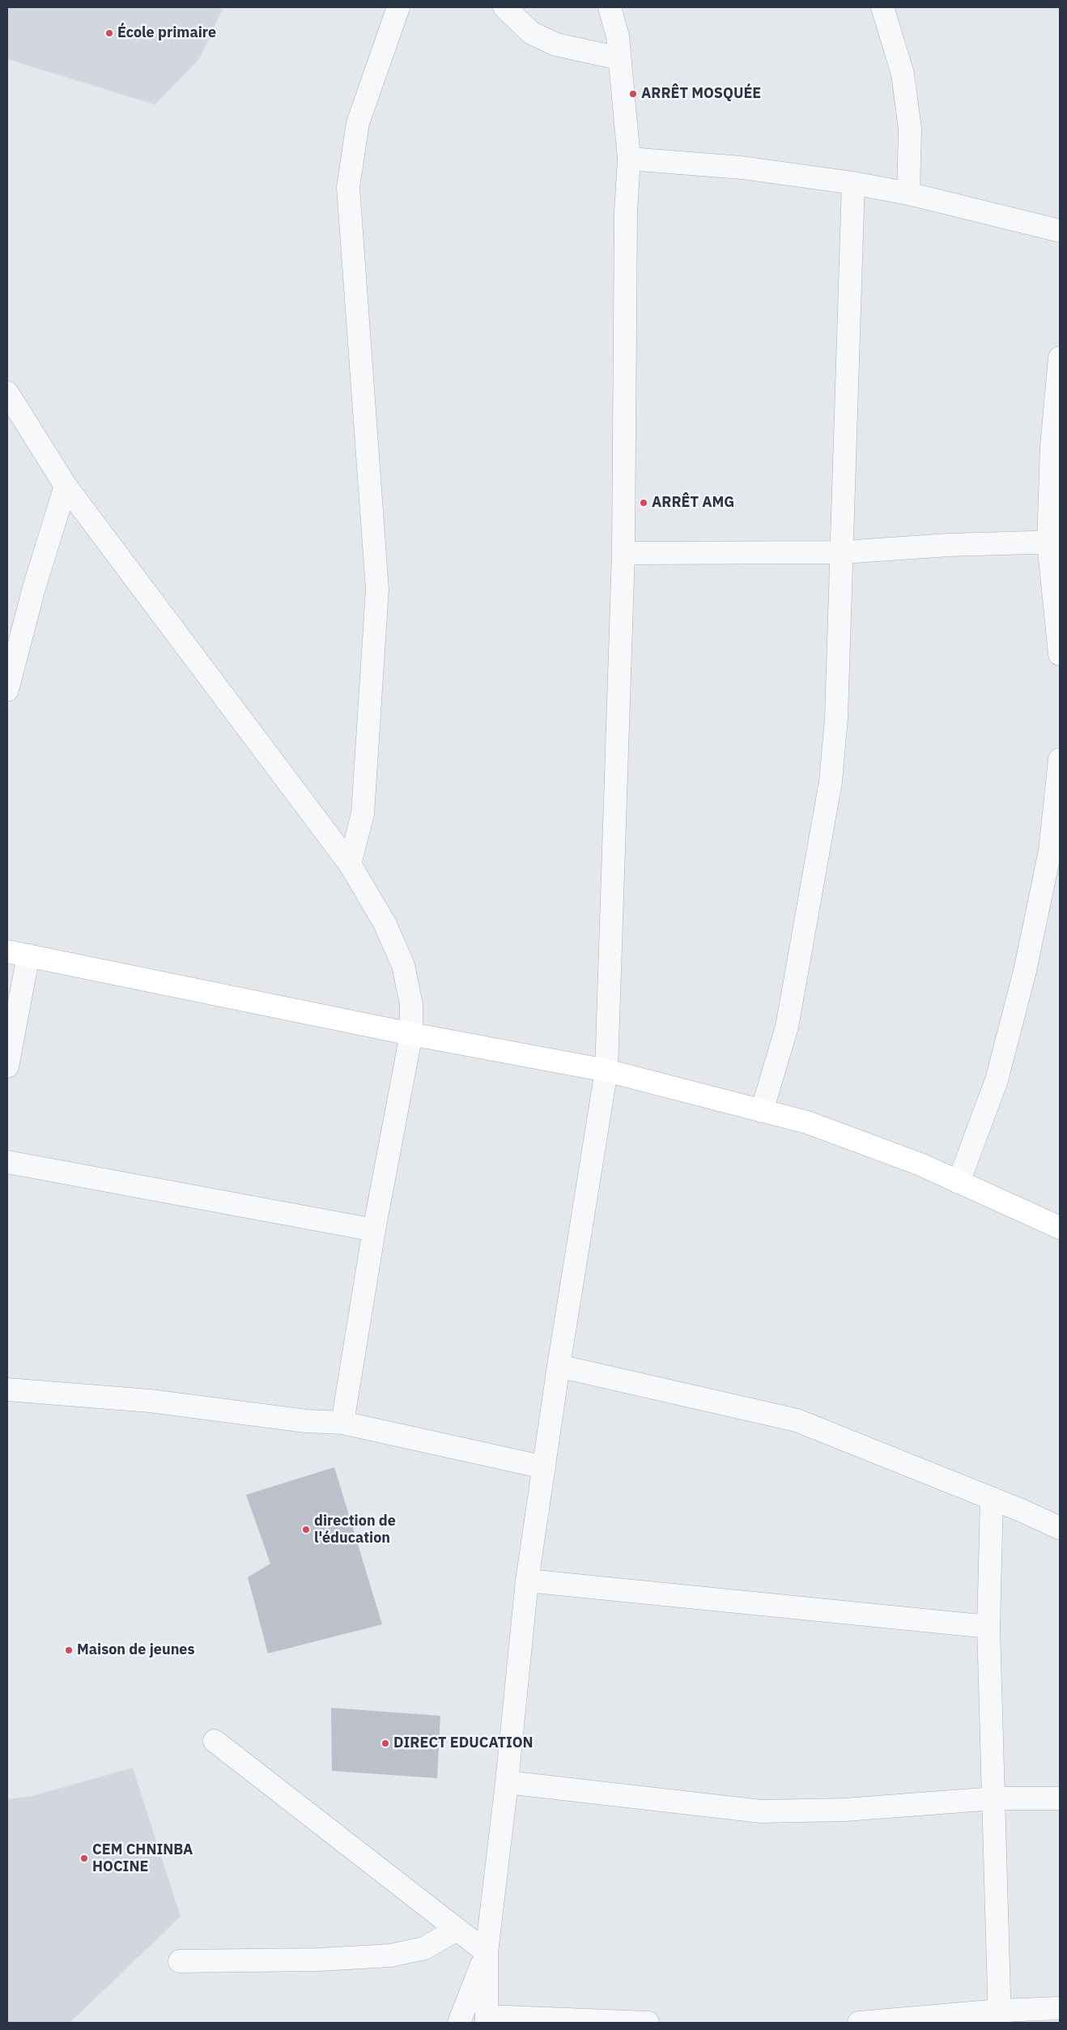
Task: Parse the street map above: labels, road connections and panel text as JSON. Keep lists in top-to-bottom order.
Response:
{
  "places": [
    "École primaire",
    "ARRÊT MOSQUÉE",
    "ARRÊT AMG",
    "direction de l'éducation",
    "Maison de jeunes",
    "DIRECT EDUCATION",
    "CEM CHNINBA HOCINE"
  ]
}
